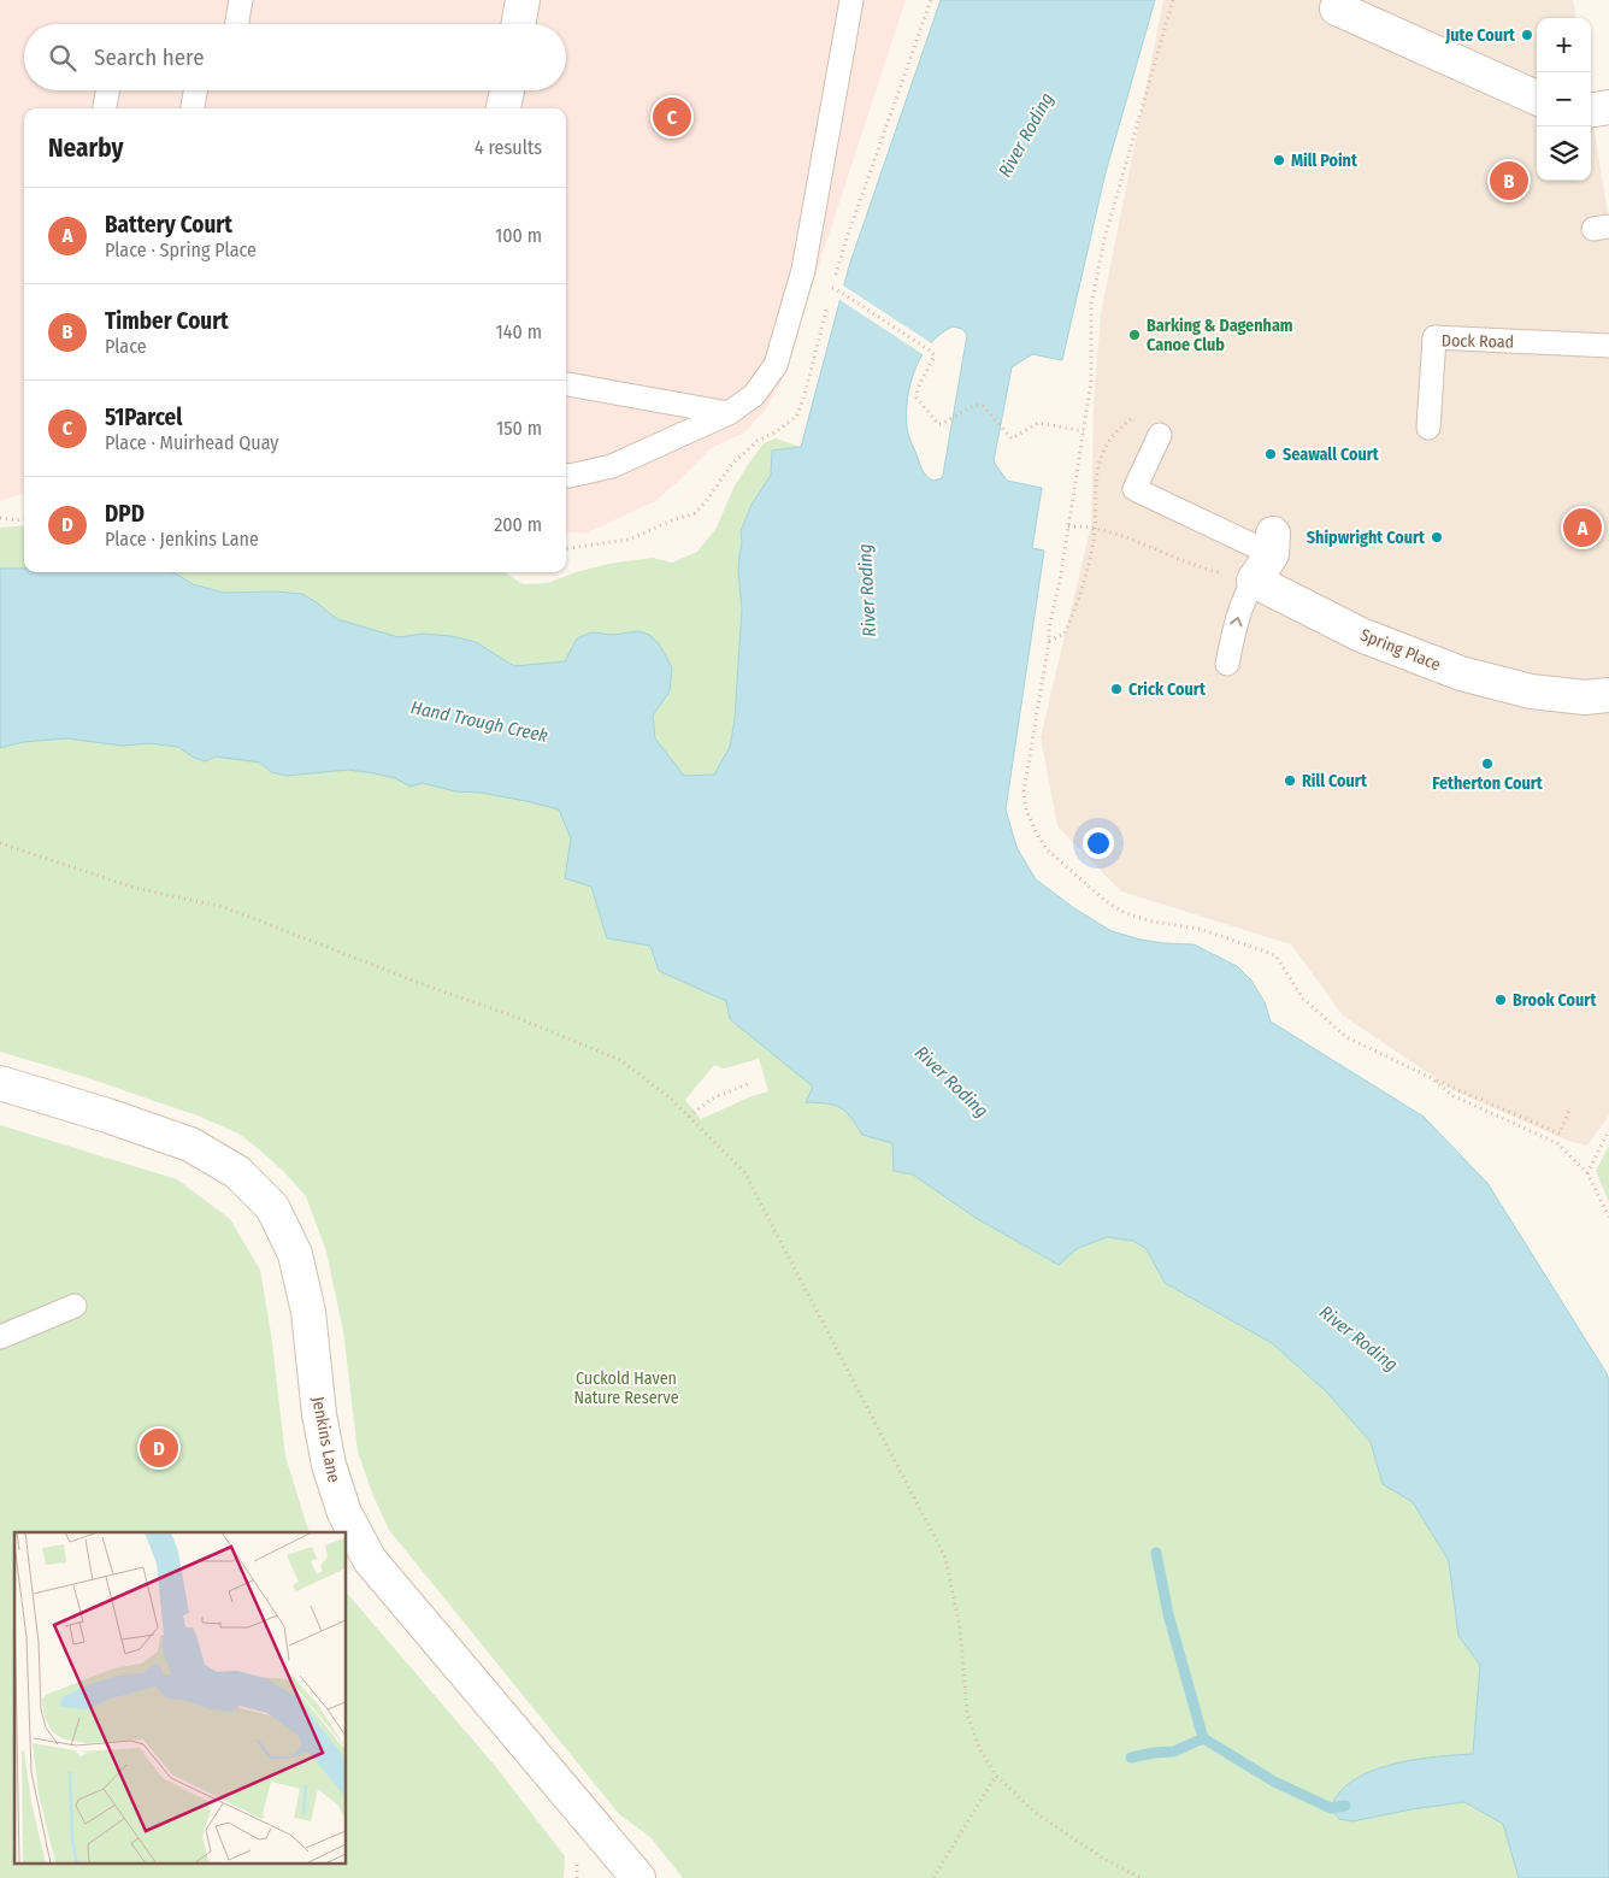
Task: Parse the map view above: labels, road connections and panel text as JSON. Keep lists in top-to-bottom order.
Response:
{
  "streets": {
    "street": ["Spring Place", "Jenkins Lane"],
    "lane": ["Dock Road"]
  },
  "water": ["River Roding", "Hand Trough Creek"],
  "parks": ["Cuckold Haven Nature Reserve"],
  "places": [
    "Jute Court",
    "Mill Point",
    "Barking & Dagenham Canoe Club",
    "Seawall Court",
    "Shipwright Court",
    "Crick Court",
    "Fetherton Court",
    "Rill Court",
    "Brook Court"
  ],
  "page": {
    "map_buttons": ["+", "−"],
    "search": "Search here",
    "pins": [
      "C",
      "B",
      "A",
      "D"
    ],
    "heading": ["Nearby", "4 results"],
    "list": [
      {
        "mark": "A",
        "name": "Battery Court",
        "note": "Place · Spring Place",
        "value": "100 m"
      },
      {
        "mark": "B",
        "name": "Timber Court",
        "note": "Place",
        "value": "140 m"
      },
      {
        "mark": "C",
        "name": "51Parcel",
        "note": "Place · Muirhead Quay",
        "value": "150 m"
      },
      {
        "mark": "D",
        "name": "DPD",
        "note": "Place · Jenkins Lane",
        "value": "200 m"
      }
    ]
  }
}
